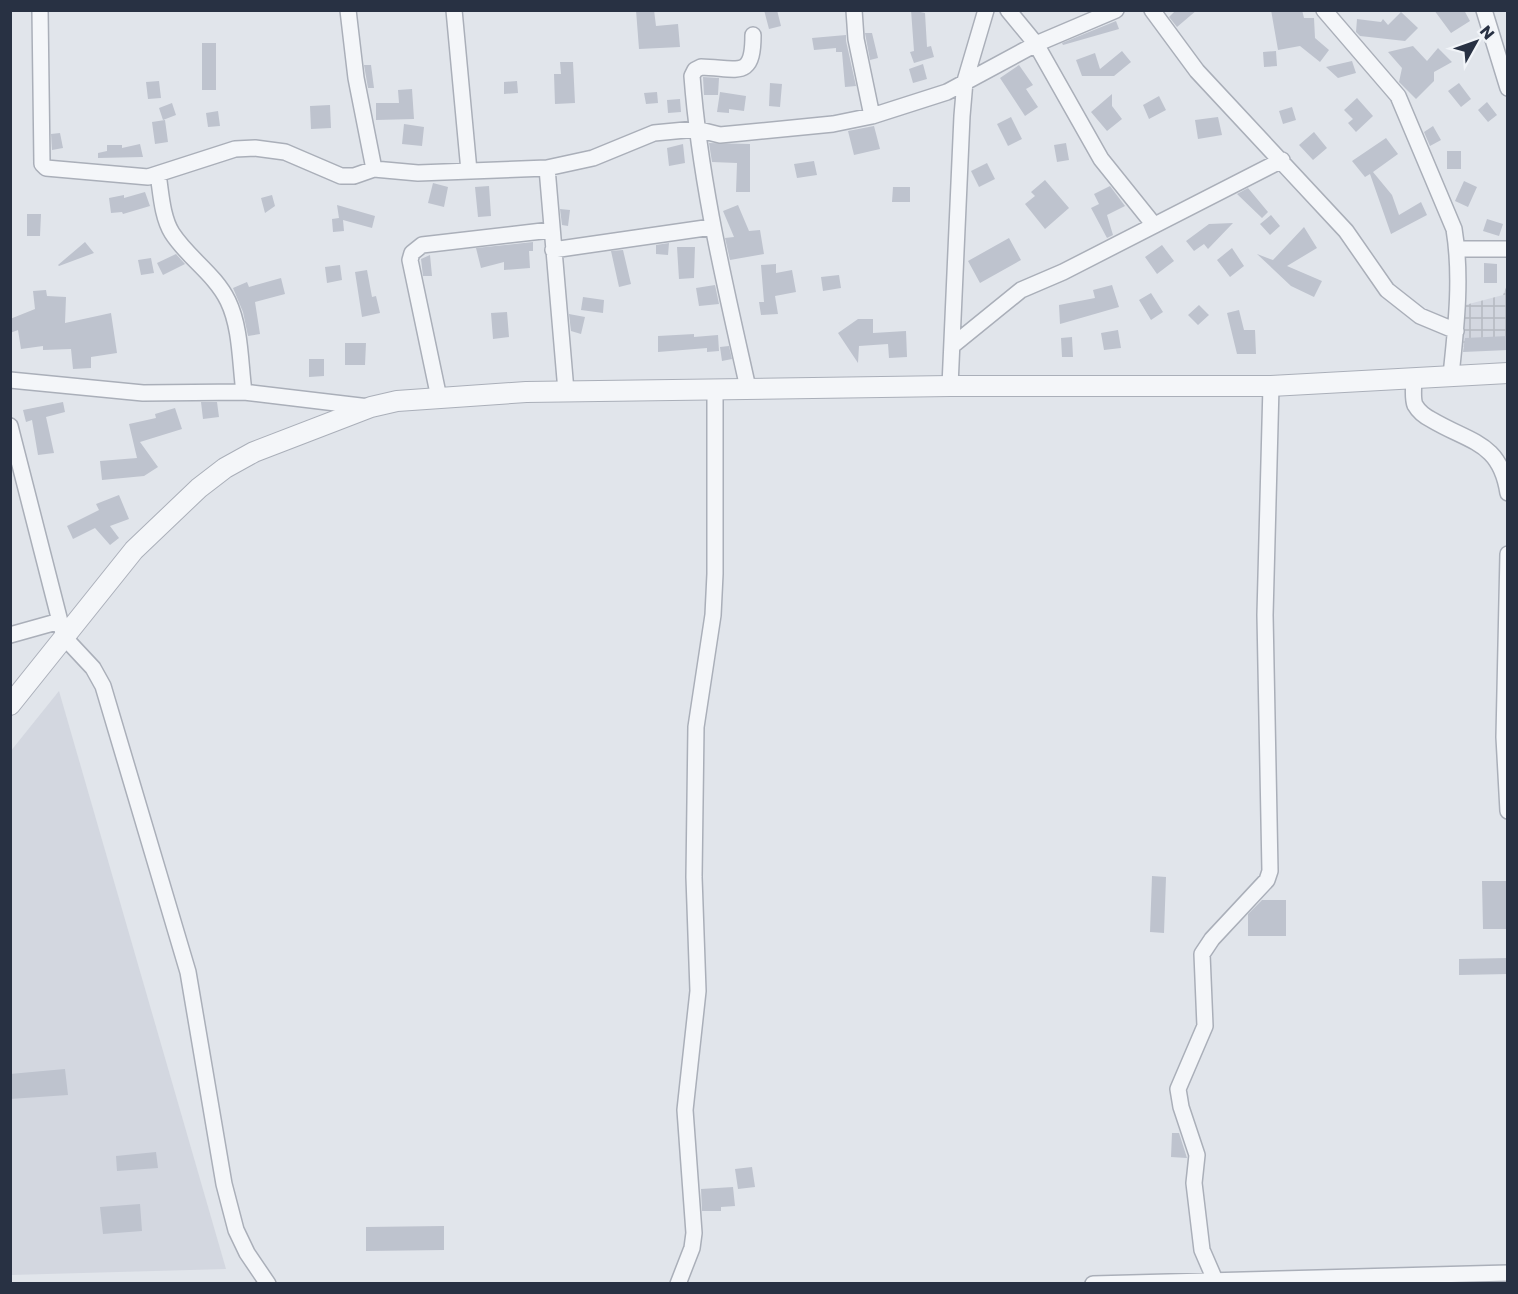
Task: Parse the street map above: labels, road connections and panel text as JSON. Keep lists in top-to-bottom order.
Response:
{
  "north": "top right"
}
